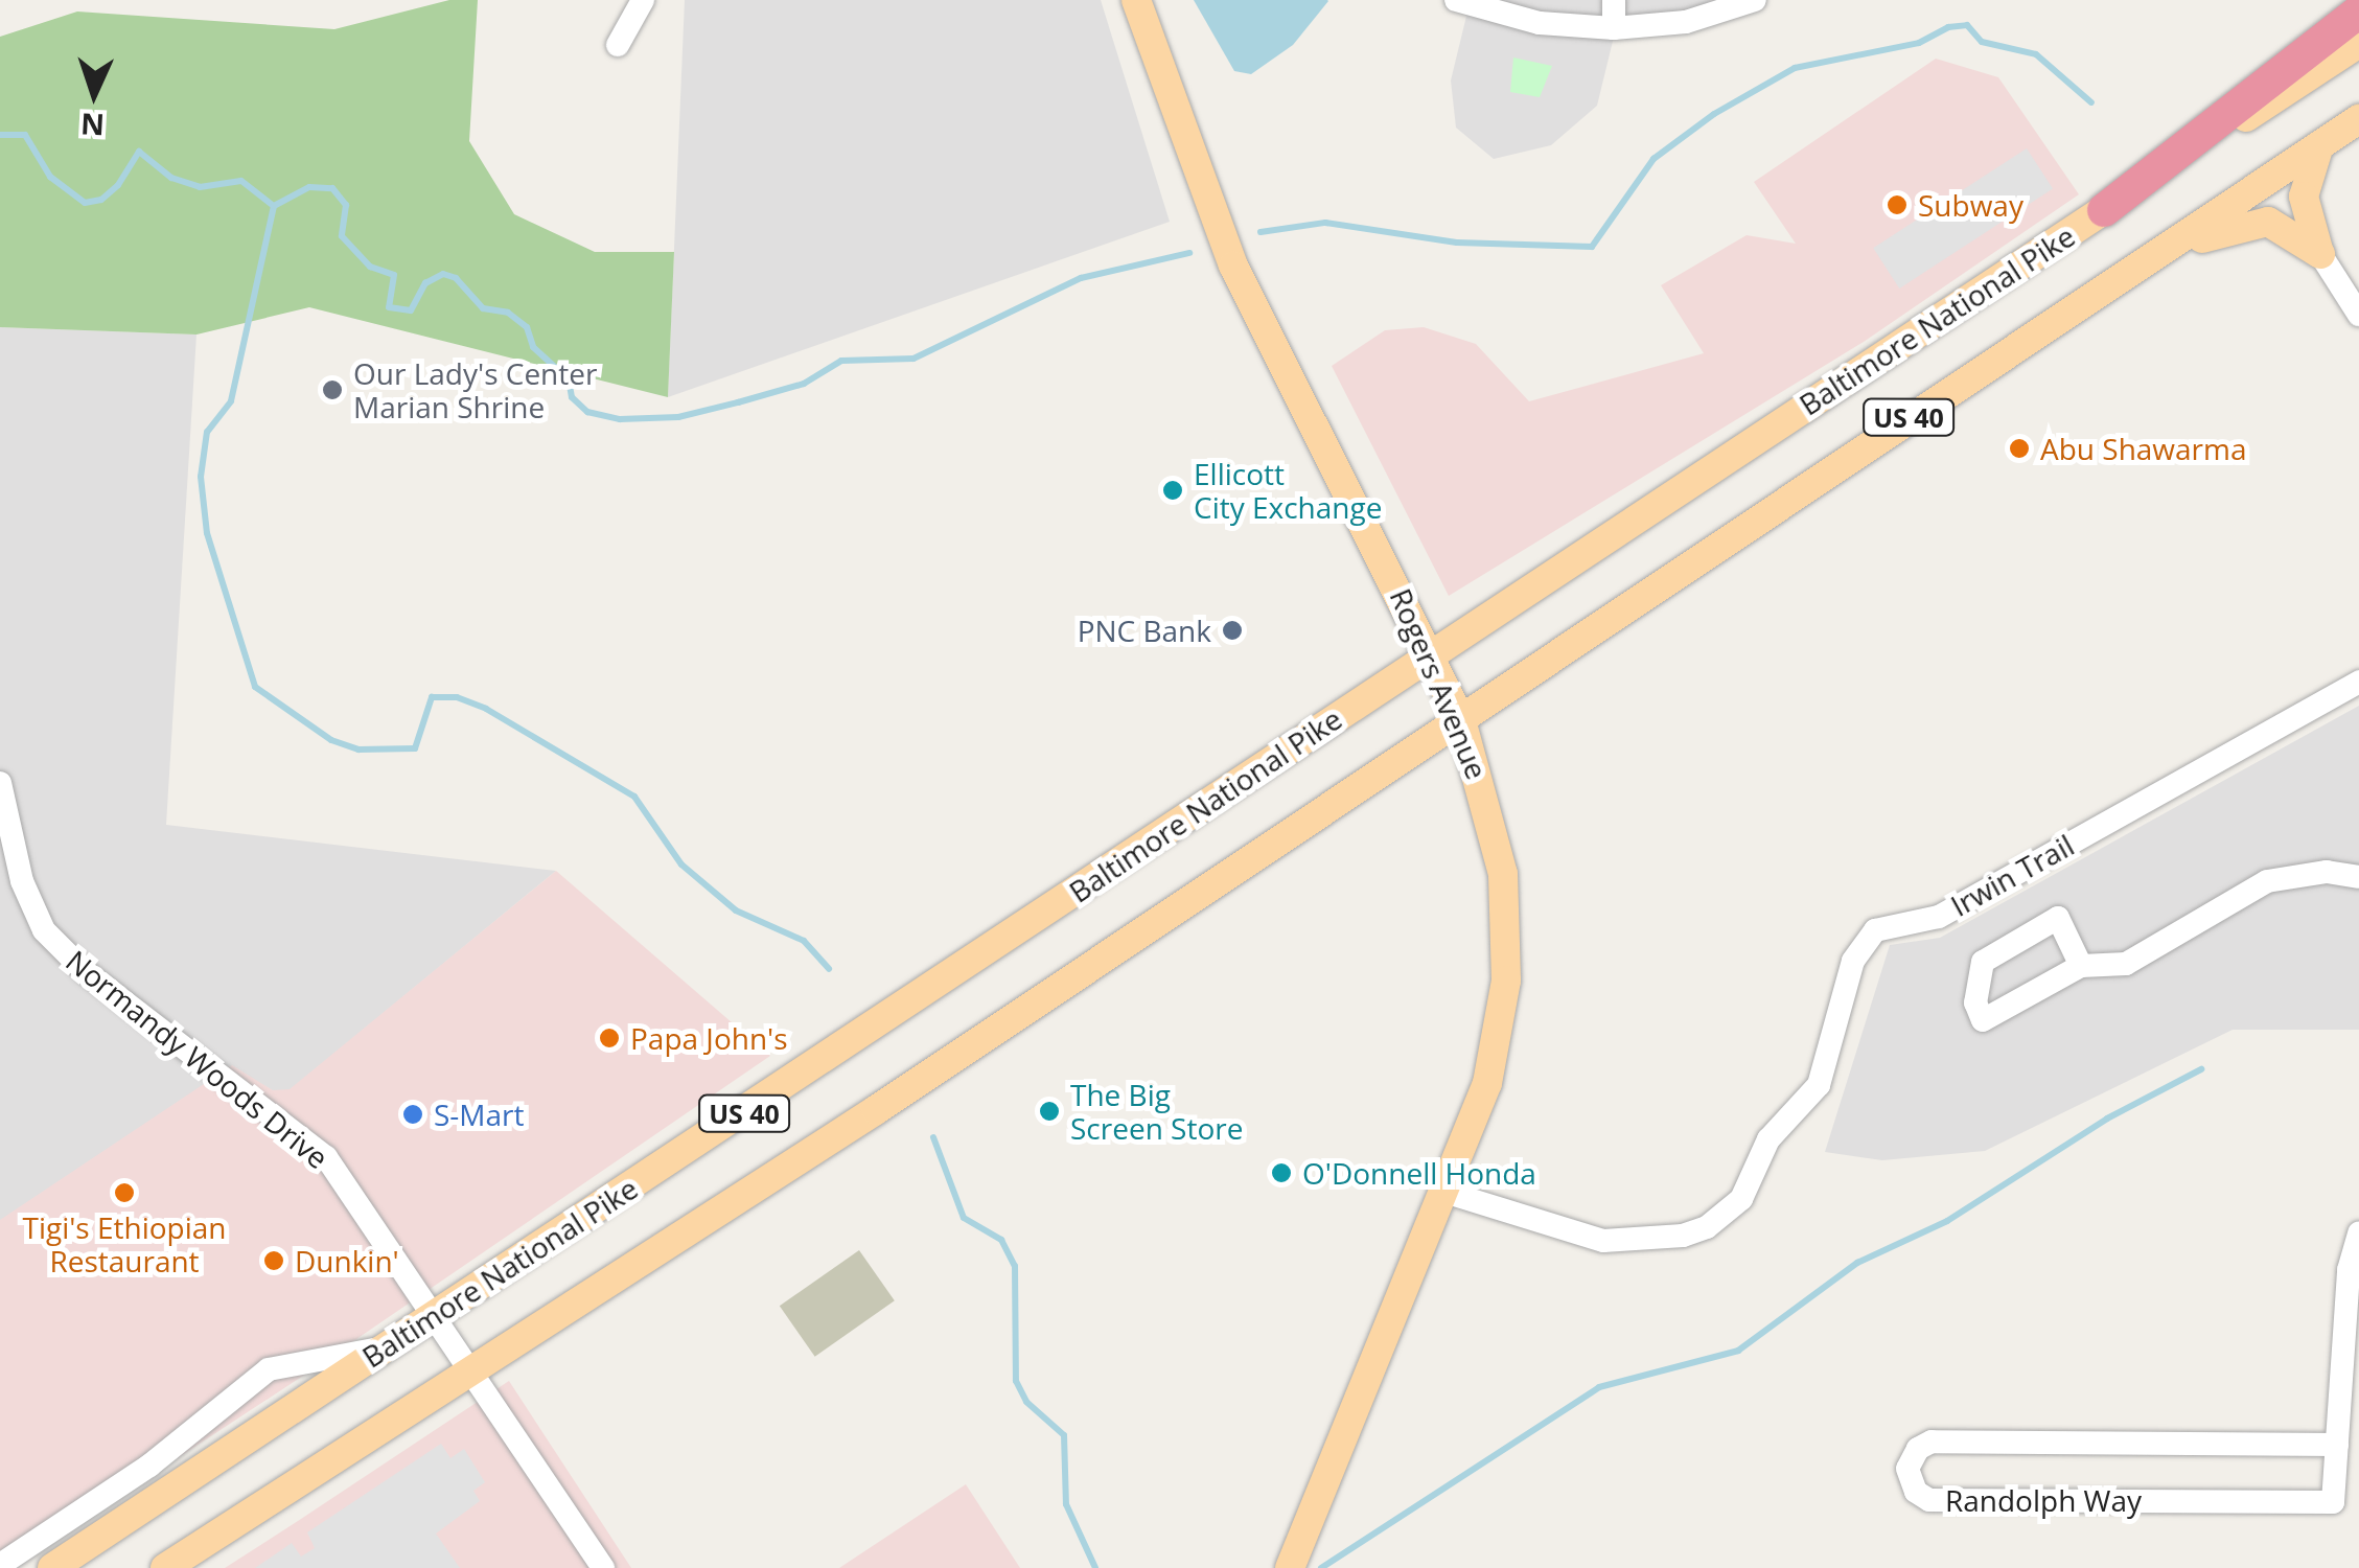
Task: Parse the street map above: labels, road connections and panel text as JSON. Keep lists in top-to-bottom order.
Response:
{
  "streets": {
    "main road": ["Baltimore National Pike", "US 40", "Rogers Avenue"],
    "street": ["Irwin Trail", "Normandy Woods Drive", "Randolph Way"]
  },
  "crossings": [
    ["Baltimore National Pike", "Rogers Avenue"],
    ["Baltimore National Pike", "Normandy Woods Drive"],
    ["US 40", "Rogers Avenue"],
    ["US 40", "Normandy Woods Drive"],
    ["Rogers Avenue", "Irwin Trail"]
  ],
  "places": [
    "Subway",
    "Our Lady's Center Marian Shrine",
    "Abu Shawarma",
    "Ellicott City Exchange",
    "PNC Bank",
    "Papa John's",
    "The Big Screen Store",
    "S-Mart",
    "O'Donnell Honda",
    "Tigi's Ethiopian Restaurant",
    "Dunkin'"
  ],
  "north": "bottom"
}
